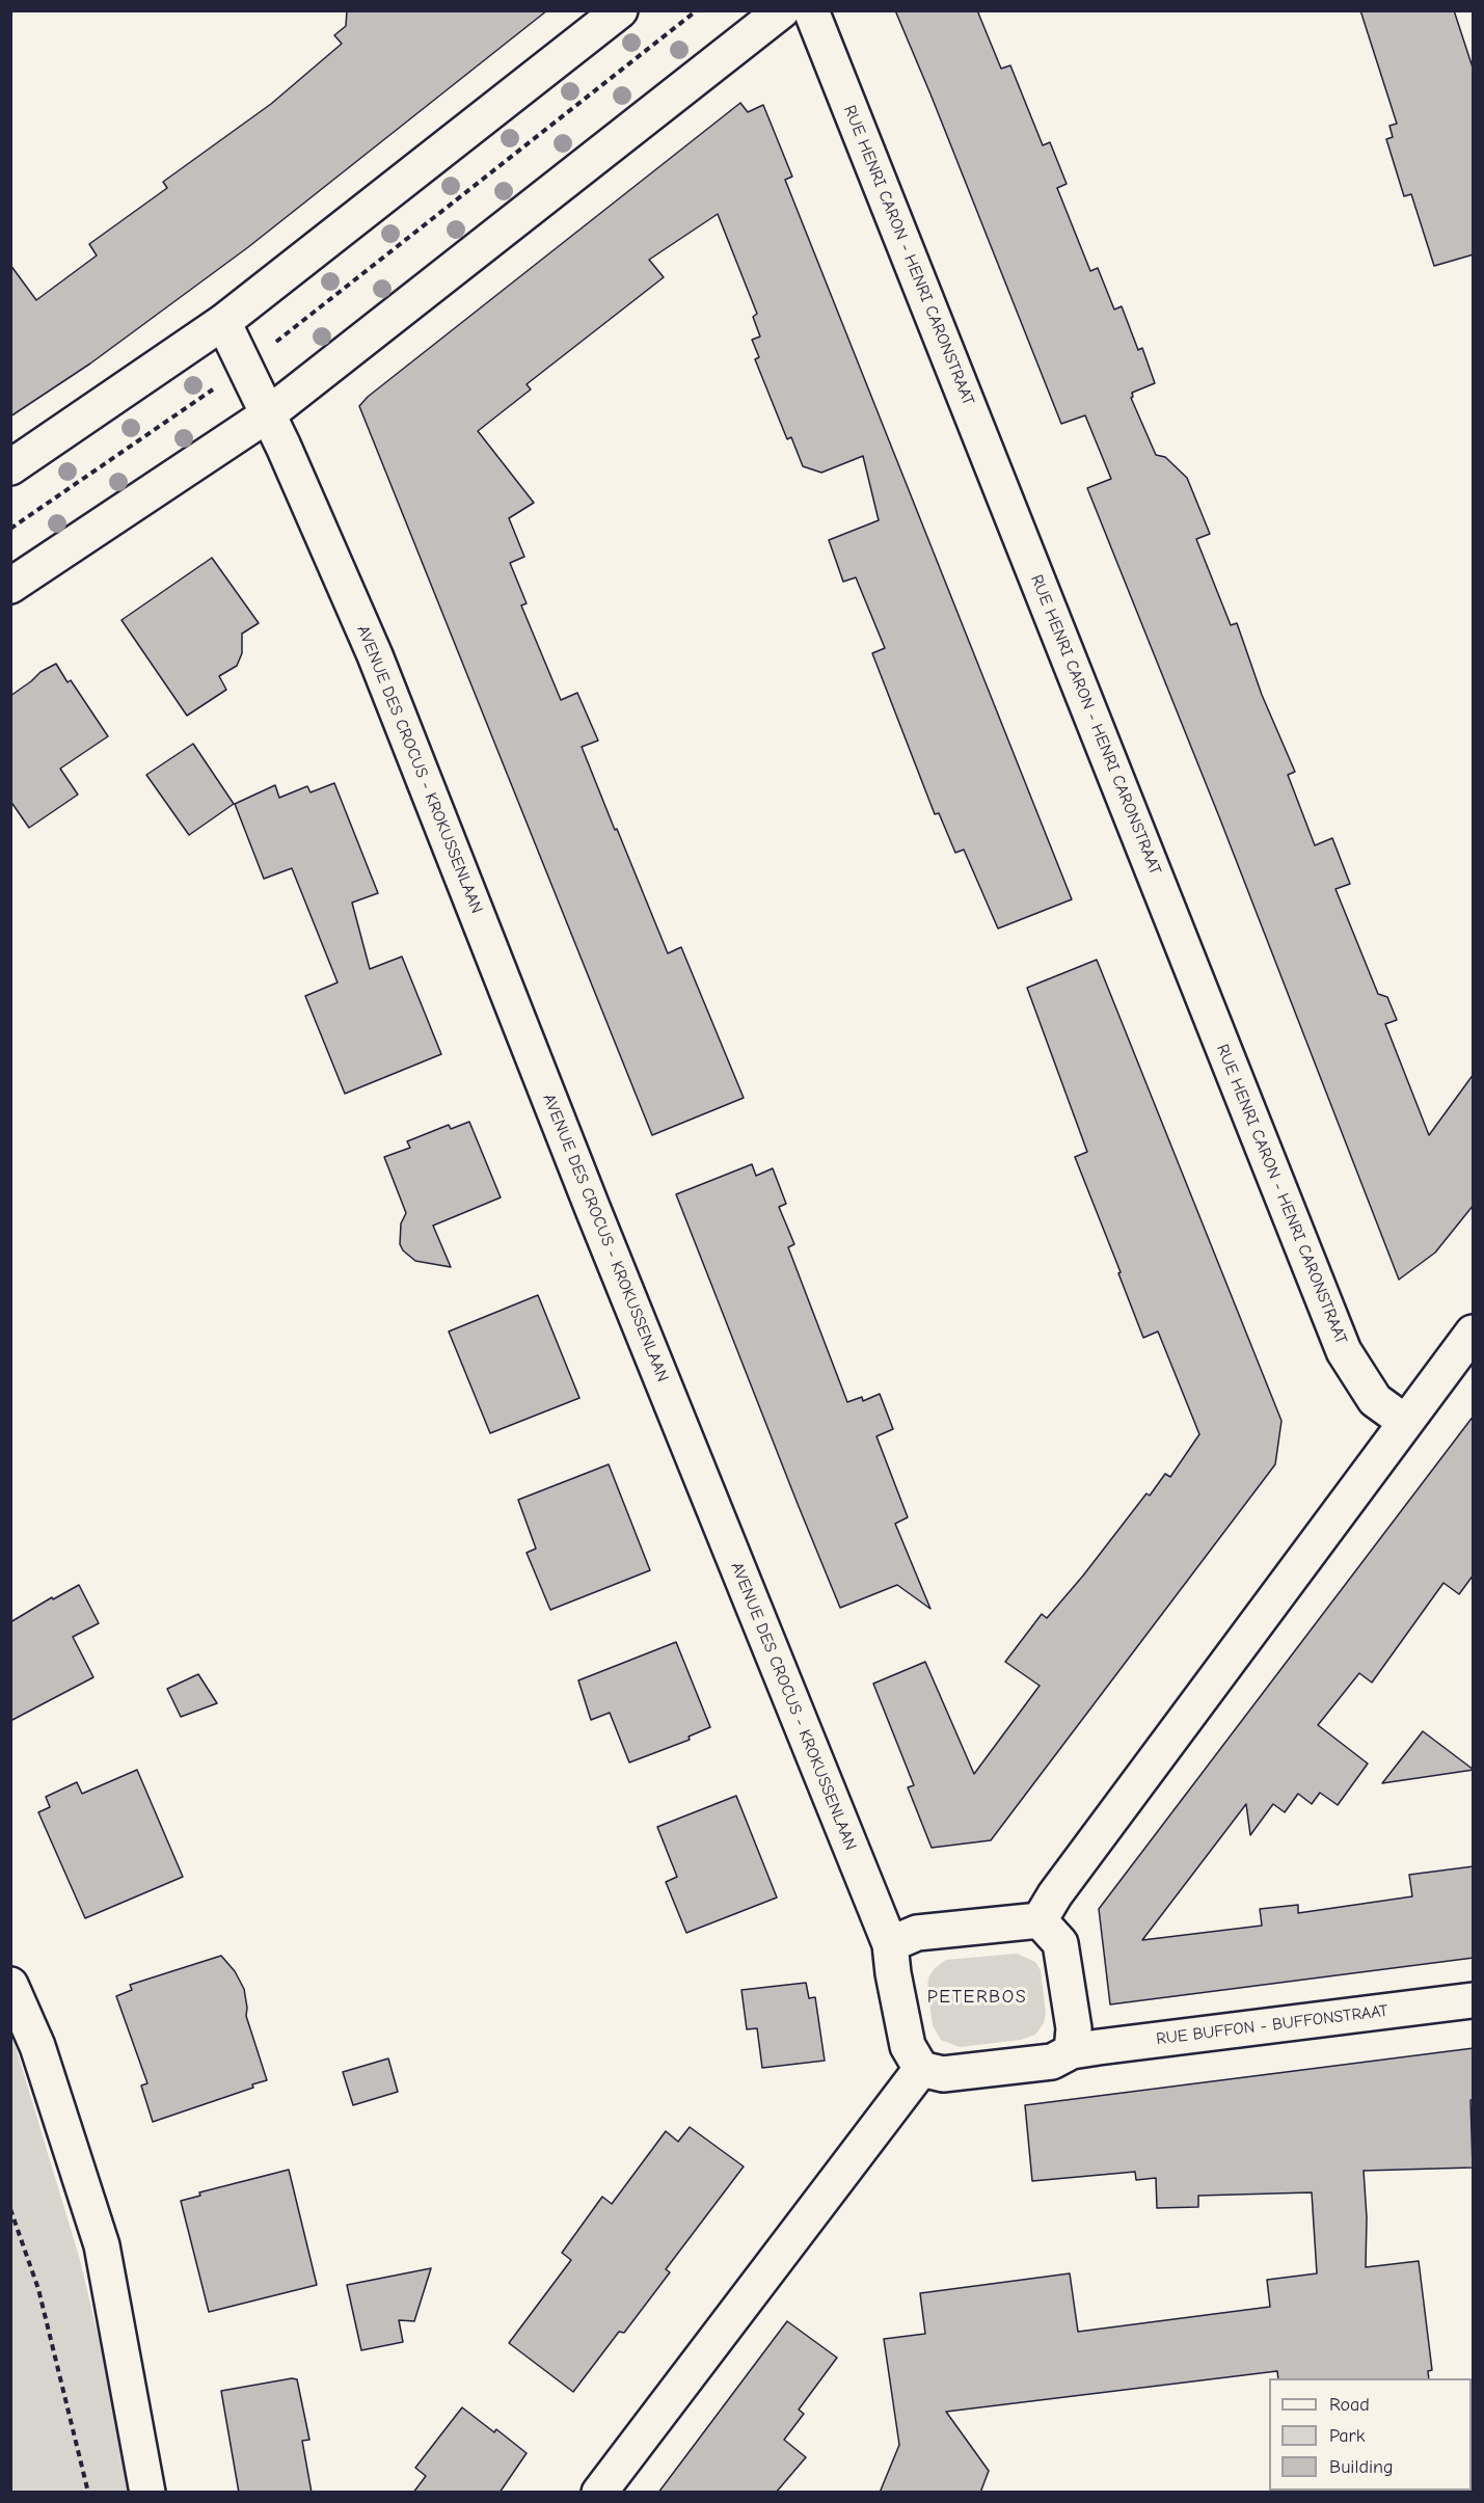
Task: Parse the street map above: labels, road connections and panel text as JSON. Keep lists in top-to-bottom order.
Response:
{
  "streets": {
    "street": ["RUE HENRI CARON - HENRI CARONSTRAAT", "AVENUE DES CROCUS - KROKUSSENLAAN", "RUE BUFFON - BUFFONSTRAAT"]
  },
  "crossings": [
    ["AVENUE DES CROCUS - KROKUSSENLAAN", "RUE BUFFON - BUFFONSTRAAT"]
  ],
  "districts": ["PETERBOS"],
  "legend": ["Road", "Park", "Building"]
}
